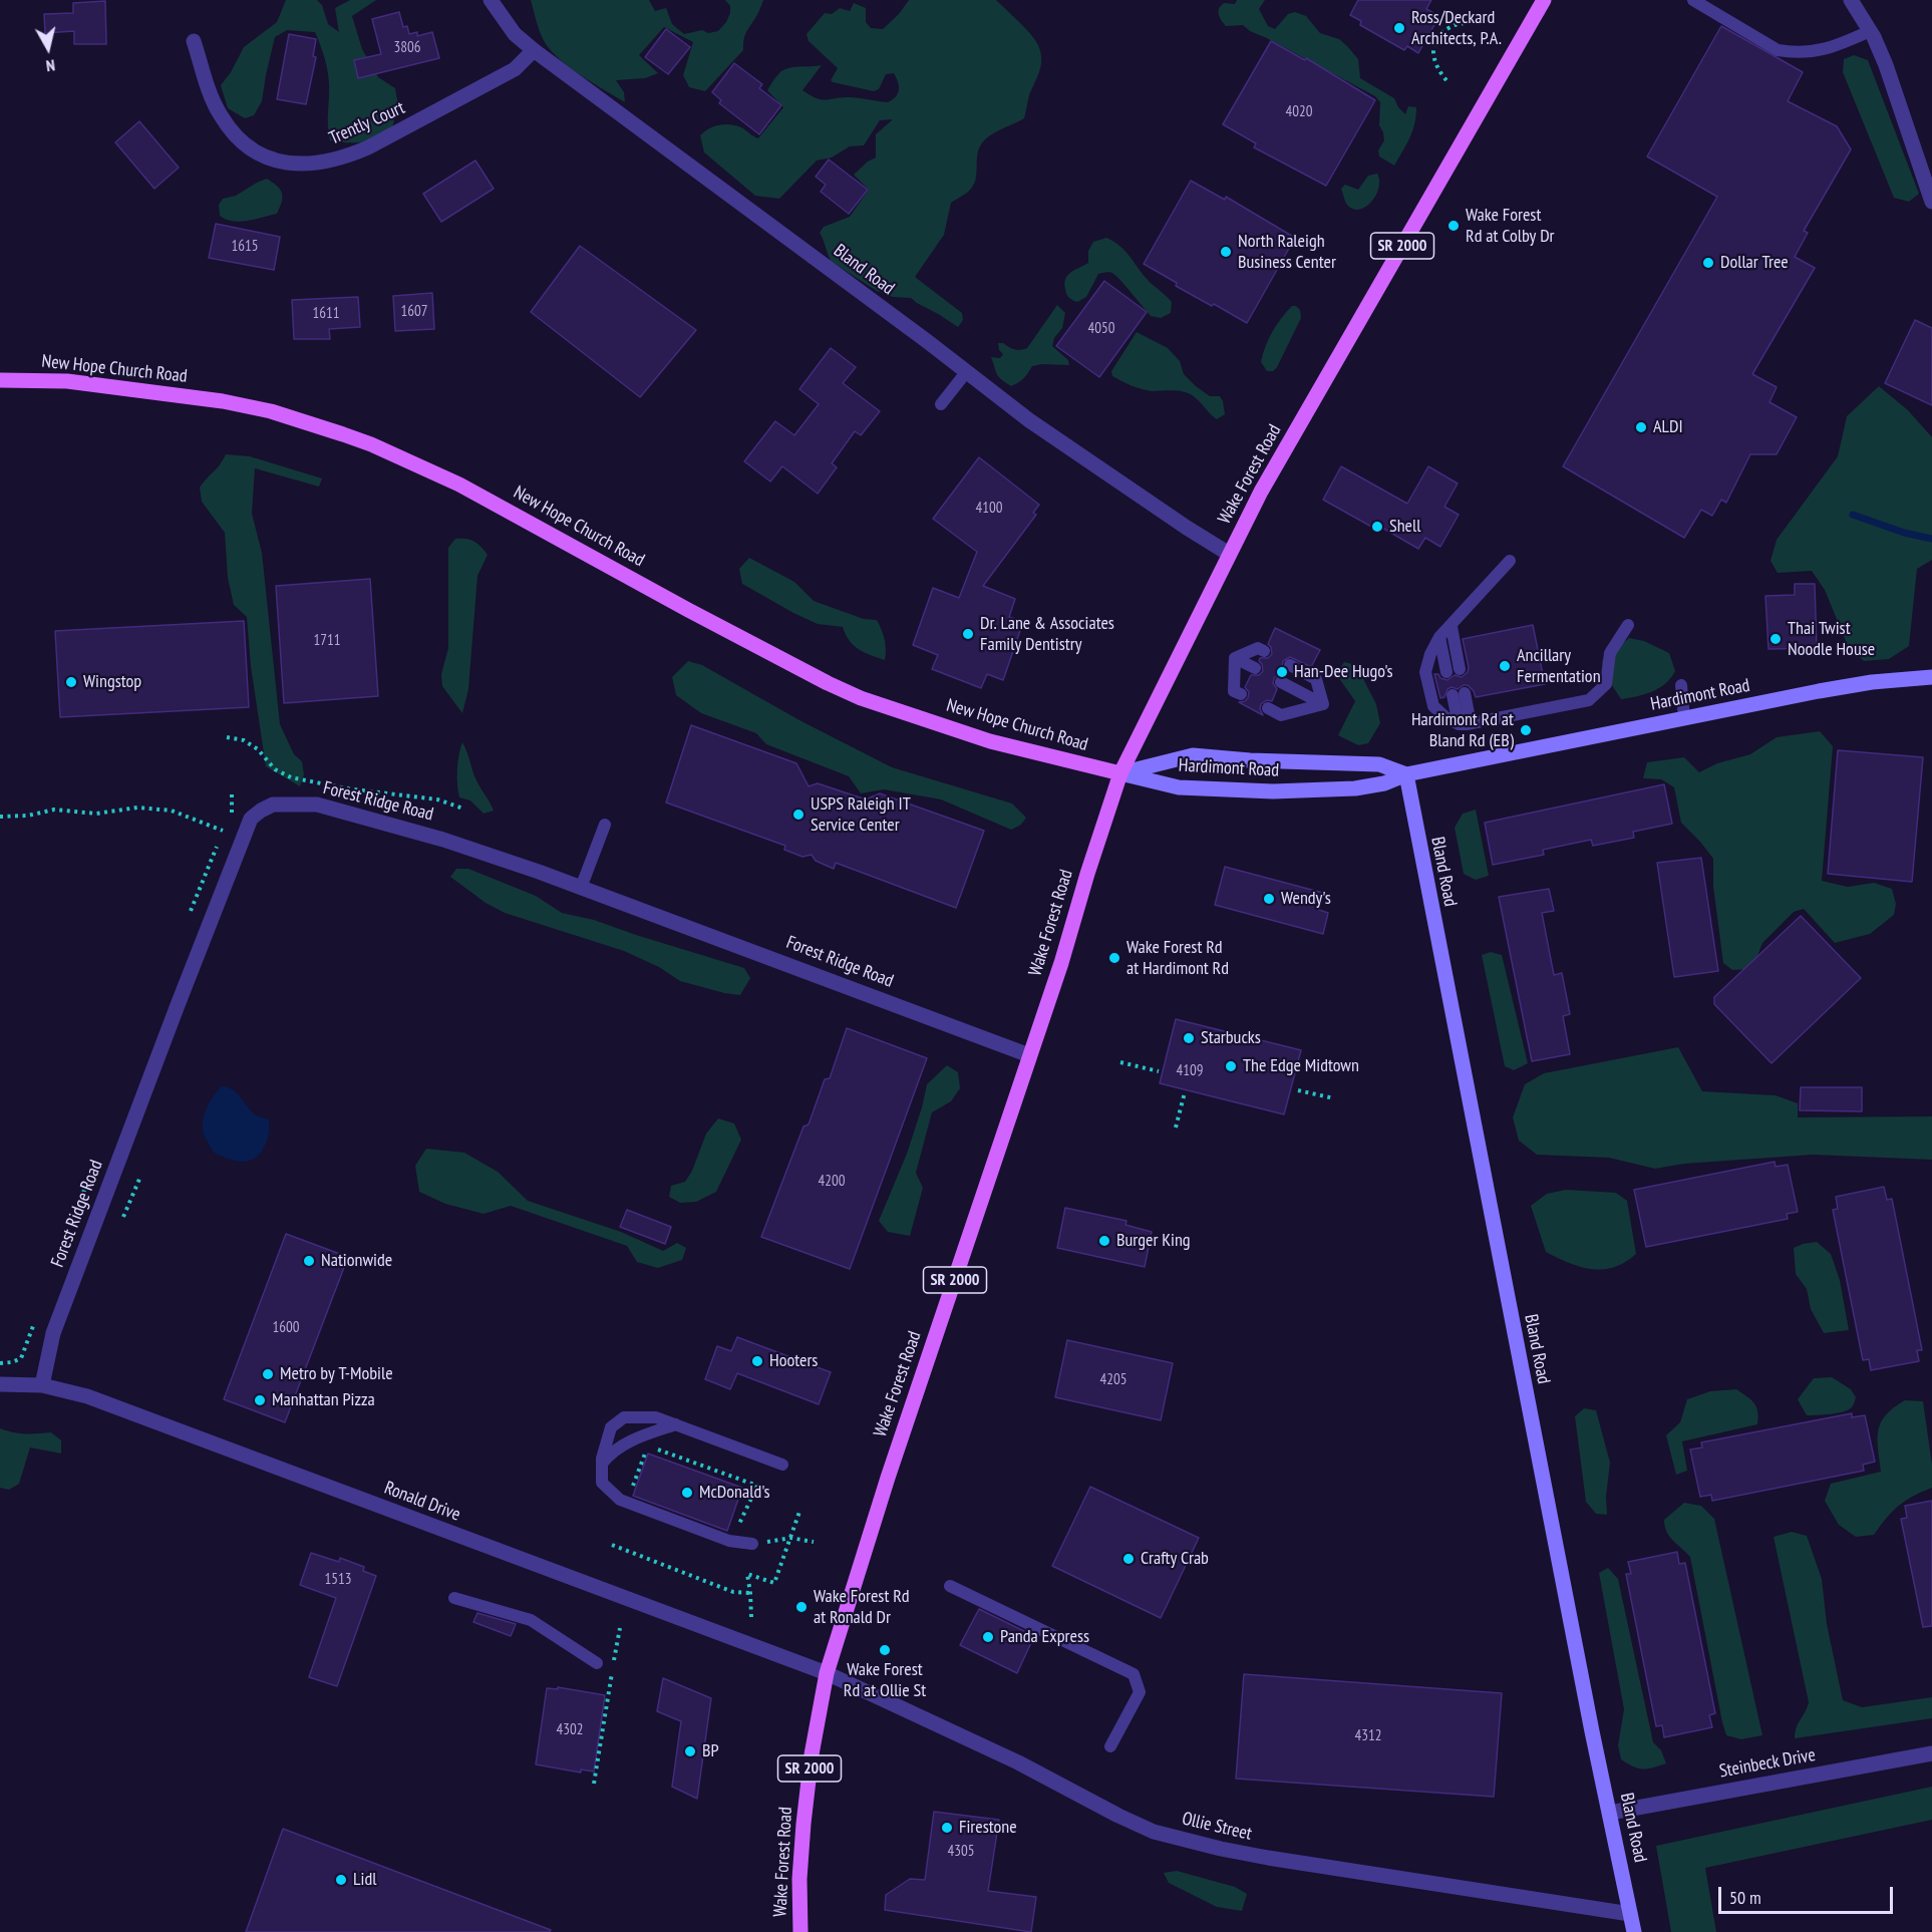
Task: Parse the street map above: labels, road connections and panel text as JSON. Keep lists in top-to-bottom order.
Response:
{
  "streets": {
    "main road": ["SR 2000", "New Hope Church Road", "Wake Forest Road"],
    "street": [
      "Trently Court",
      "Bland Road",
      "Hardimont Road",
      "Forest Ridge Road",
      "Ronald Drive",
      "Steinbeck Drive",
      "Ollie Street"
    ]
  },
  "crossings": [
    ["Trently Court", "Bland Road"],
    ["Bland Road", "Wake Forest Road"],
    ["Bland Road", "Hardimont Road"],
    ["Bland Road", "Steinbeck Drive"],
    ["Bland Road", "Ollie Street"],
    ["New Hope Church Road", "Wake Forest Road"],
    ["New Hope Church Road", "Hardimont Road"],
    ["Wake Forest Road", "Hardimont Road"],
    ["Wake Forest Road", "Forest Ridge Road"],
    ["Wake Forest Road", "Ronald Drive"],
    ["Wake Forest Road", "Ollie Street"],
    ["Forest Ridge Road", "Ronald Drive"],
    ["Ronald Drive", "Ollie Street"]
  ],
  "places": [
    "Ross/Deckard Architects, P.A.",
    "Wake Forest Rd at Colby Dr",
    "North Raleigh Business Center",
    "Dollar Tree",
    "ALDI",
    "Shell",
    "Dr. Lane & Associates Family Dentistry",
    "Thai Twist Noodle House",
    "Ancillary Fermentation",
    "Han-Dee Hugo's",
    "Wingstop",
    "Hardimont Rd at Bland Rd (EB)",
    "USPS Raleigh IT Service Center",
    "Wendy's",
    "Wake Forest Rd at Hardimont Rd",
    "Starbucks",
    "The Edge Midtown",
    "Burger King",
    "Nationwide",
    "Hooters",
    "Metro by T-Mobile",
    "Manhattan Pizza",
    "McDonald's",
    "Crafty Crab",
    "Wake Forest Rd at Ronald Dr",
    "Panda Express",
    "Wake Forest Rd at Ollie St",
    "BP",
    "Firestone",
    "Lidl"
  ],
  "house_numbers": [
    "3806",
    "4020",
    "1615",
    "1607",
    "1611",
    "4050",
    "4100",
    "1711",
    "4109",
    "4200",
    "1600",
    "4205",
    "1513",
    "4302",
    "4312",
    "4305"
  ],
  "scale_bar": "50 m",
  "north": "bottom"
}
